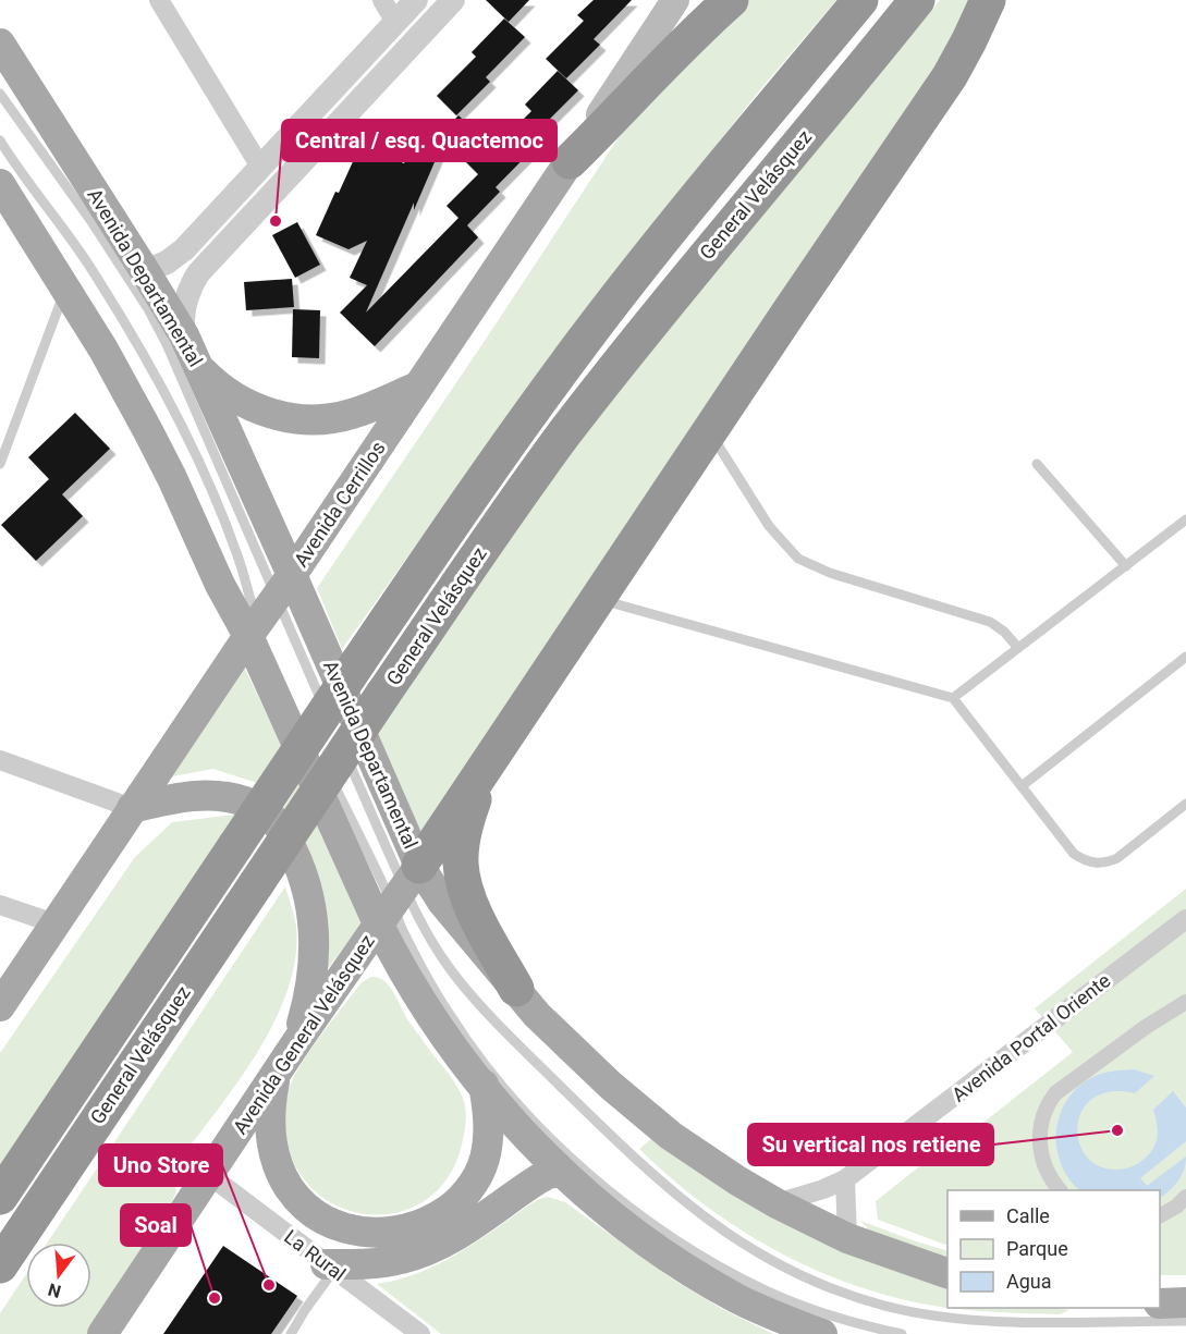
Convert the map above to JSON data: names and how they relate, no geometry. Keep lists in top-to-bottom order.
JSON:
{
  "streets": {
    "highway": ["General Velásquez"],
    "main road": ["Avenida Departamental", "Avenida Cerrillos", "Avenida General Velásquez"],
    "street": ["Avenida Portal Oriente", "La Rural"]
  },
  "crossings": [
    ["Avenida Departamental", "Avenida Cerrillos"],
    ["Avenida Departamental", "Avenida General Velásquez"],
    ["Avenida Departamental", "Avenida Portal Oriente"],
    ["Avenida General Velásquez", "La Rural"]
  ],
  "places": [
    "Central / esq. Quactemoc",
    "Su vertical nos retiene",
    "Uno Store",
    "Soal"
  ],
  "legend": ["Calle", "Parque", "Agua"],
  "north": "bottom"
}
